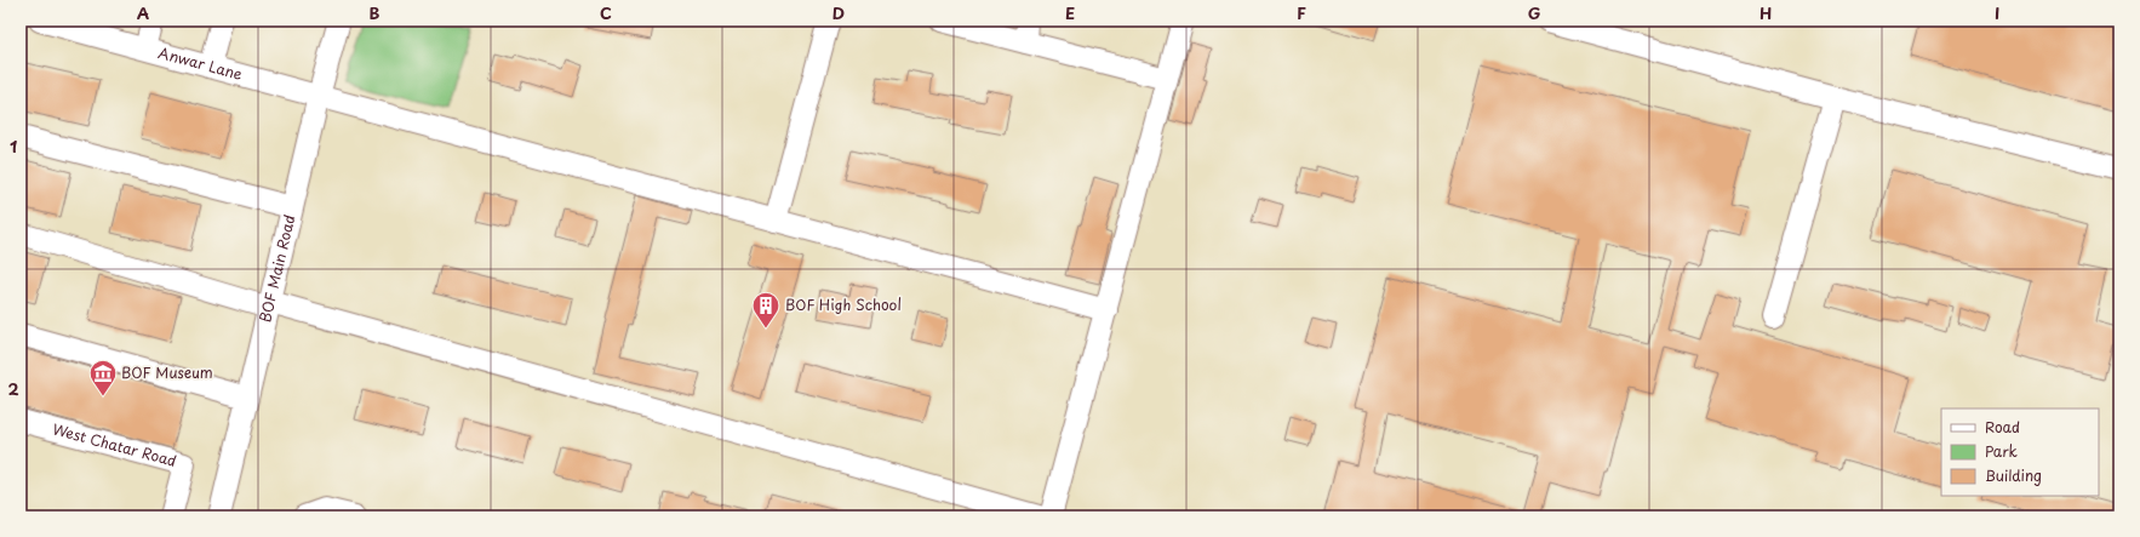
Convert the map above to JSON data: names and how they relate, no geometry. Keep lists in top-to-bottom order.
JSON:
{
  "streets": {
    "street": ["Anwar Lane", "BOF Main Road", "West Chatar Road"]
  },
  "crossings": [
    ["Anwar Lane", "BOF Main Road"]
  ],
  "places": {
    "building": ["BOF High School"],
    "museum": ["BOF Museum"]
  },
  "legend": ["Road", "Park", "Building"],
  "grid": {
    "columns": [
      "A",
      "B",
      "C",
      "D",
      "E",
      "F",
      "G",
      "H",
      "I"
    ],
    "rows": ["1", "2"]
  }
}
